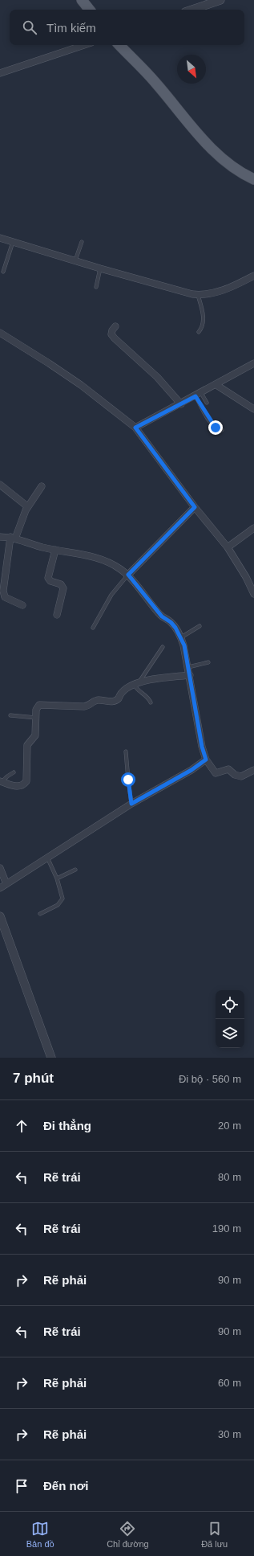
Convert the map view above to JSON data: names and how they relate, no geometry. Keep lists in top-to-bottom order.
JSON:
{
  "north": "bottom right",
  "page": {
    "search": "Tìm kiếm",
    "heading": ["7 phút", "Đi bộ · 560 m"],
    "list": [
      ["Đi thẳng", "20 m"],
      ["Rẽ trái", "80 m"],
      ["Rẽ trái", "190 m"],
      ["Rẽ phải", "90 m"],
      ["Rẽ trái", "90 m"],
      ["Rẽ phải", "60 m"],
      ["Rẽ phải", "30 m"],
      "Đến nơi"
    ],
    "nav": ["Bản đồ", "Chỉ đường", "Đã lưu"]
  }
}
